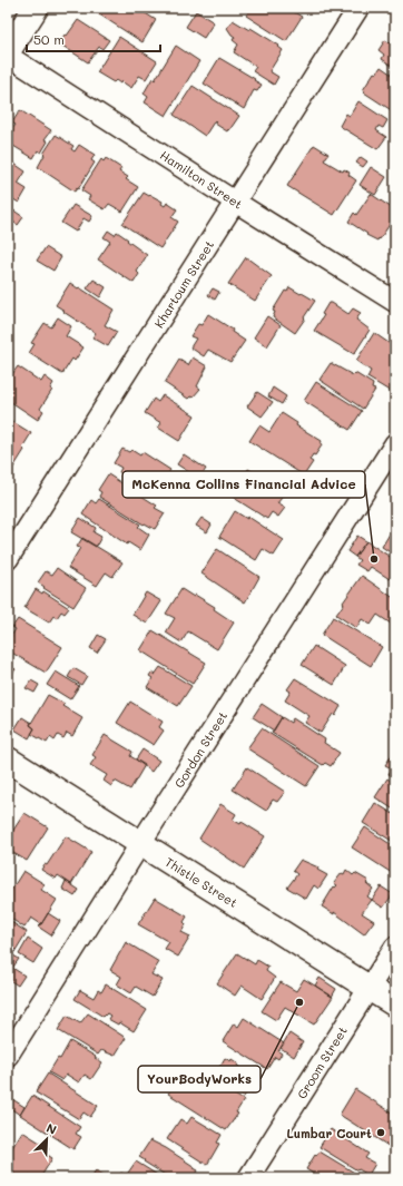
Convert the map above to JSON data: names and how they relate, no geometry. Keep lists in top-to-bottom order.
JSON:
{
  "streets": {
    "street": [
      "Hamilton Street",
      "Khartoum Street",
      "Gordon Street",
      "Thistle Street",
      "Groom Street"
    ]
  },
  "crossings": [
    ["Hamilton Street", "Khartoum Street"],
    ["Gordon Street", "Thistle Street"],
    ["Thistle Street", "Groom Street"]
  ],
  "places": ["McKenna Collins Financial Advice", "YourBodyWorks", "Lumbar Court"],
  "scale_bar": "50 m",
  "north": "top right"
}
